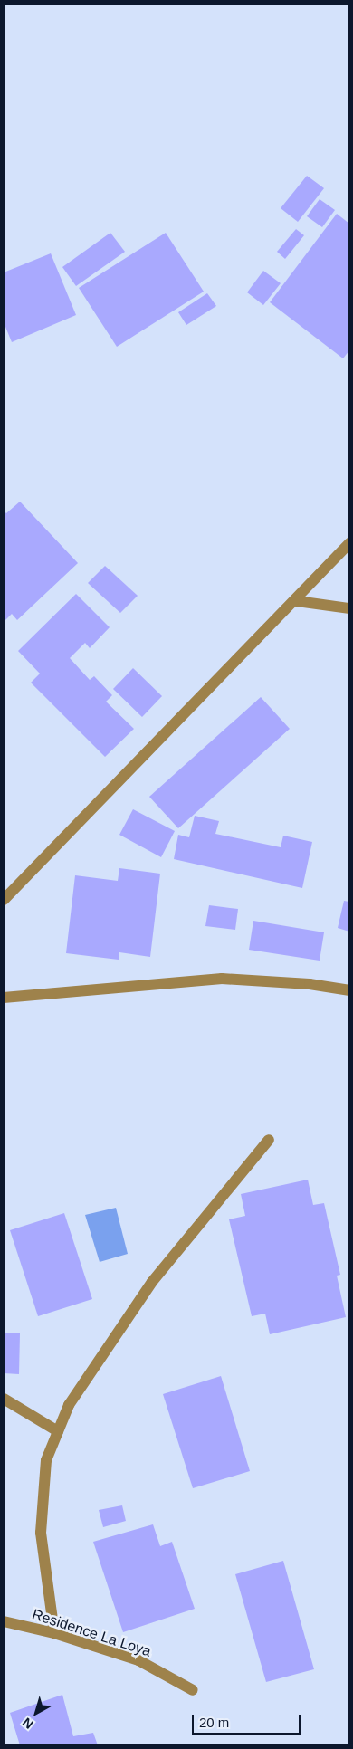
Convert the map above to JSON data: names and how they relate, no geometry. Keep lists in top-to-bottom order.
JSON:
{
  "streets": {
    "street": ["Residence La Loya"]
  },
  "scale_bar": "20 m",
  "north": "bottom left"
}
